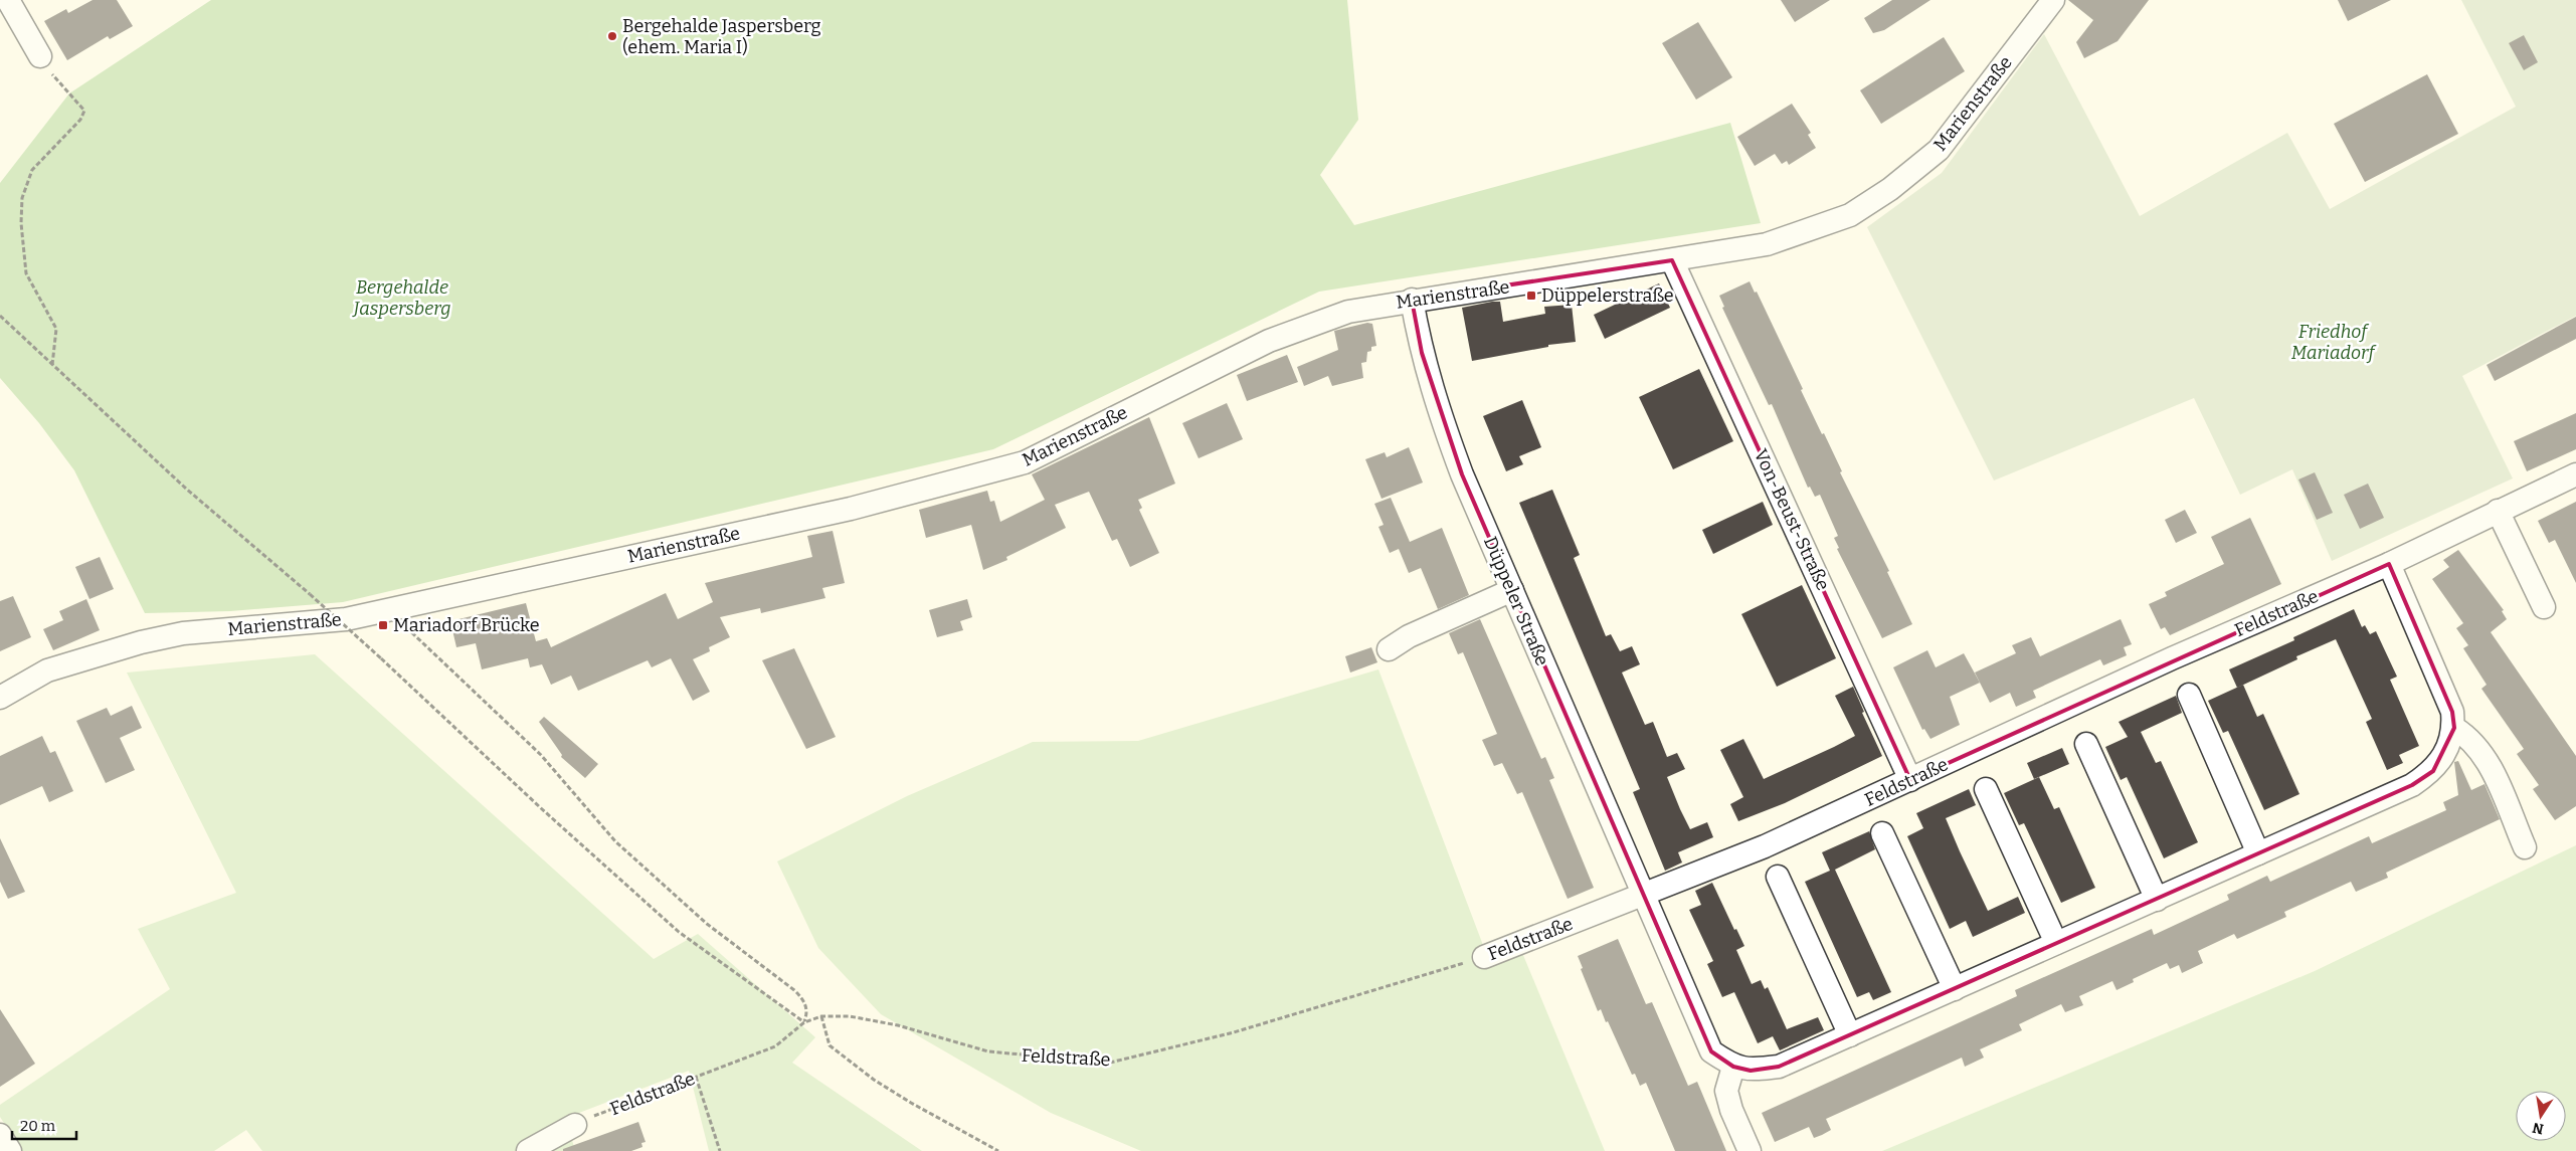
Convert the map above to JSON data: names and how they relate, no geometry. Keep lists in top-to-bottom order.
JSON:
{
  "streets": {
    "street": [
      "Marienstraße",
      "Von-Beust-Straße",
      "Düppeler Straße",
      "Feldstraße"
    ]
  },
  "crossings": [
    ["Marienstraße", "Von-Beust-Straße"],
    ["Marienstraße", "Düppeler Straße"],
    ["Von-Beust-Straße", "Feldstraße"],
    ["Düppeler Straße", "Feldstraße"]
  ],
  "parks": ["Bergehalde Jaspersberg", "Friedhof Mariadorf"],
  "places": {
    "other": ["Bergehalde Jaspersberg (ehem. Maria I)"],
    "transit": ["Düppelerstraße", "Mariadorf Brücke"]
  },
  "scale_bar": "20 m",
  "north": "bottom"
}
